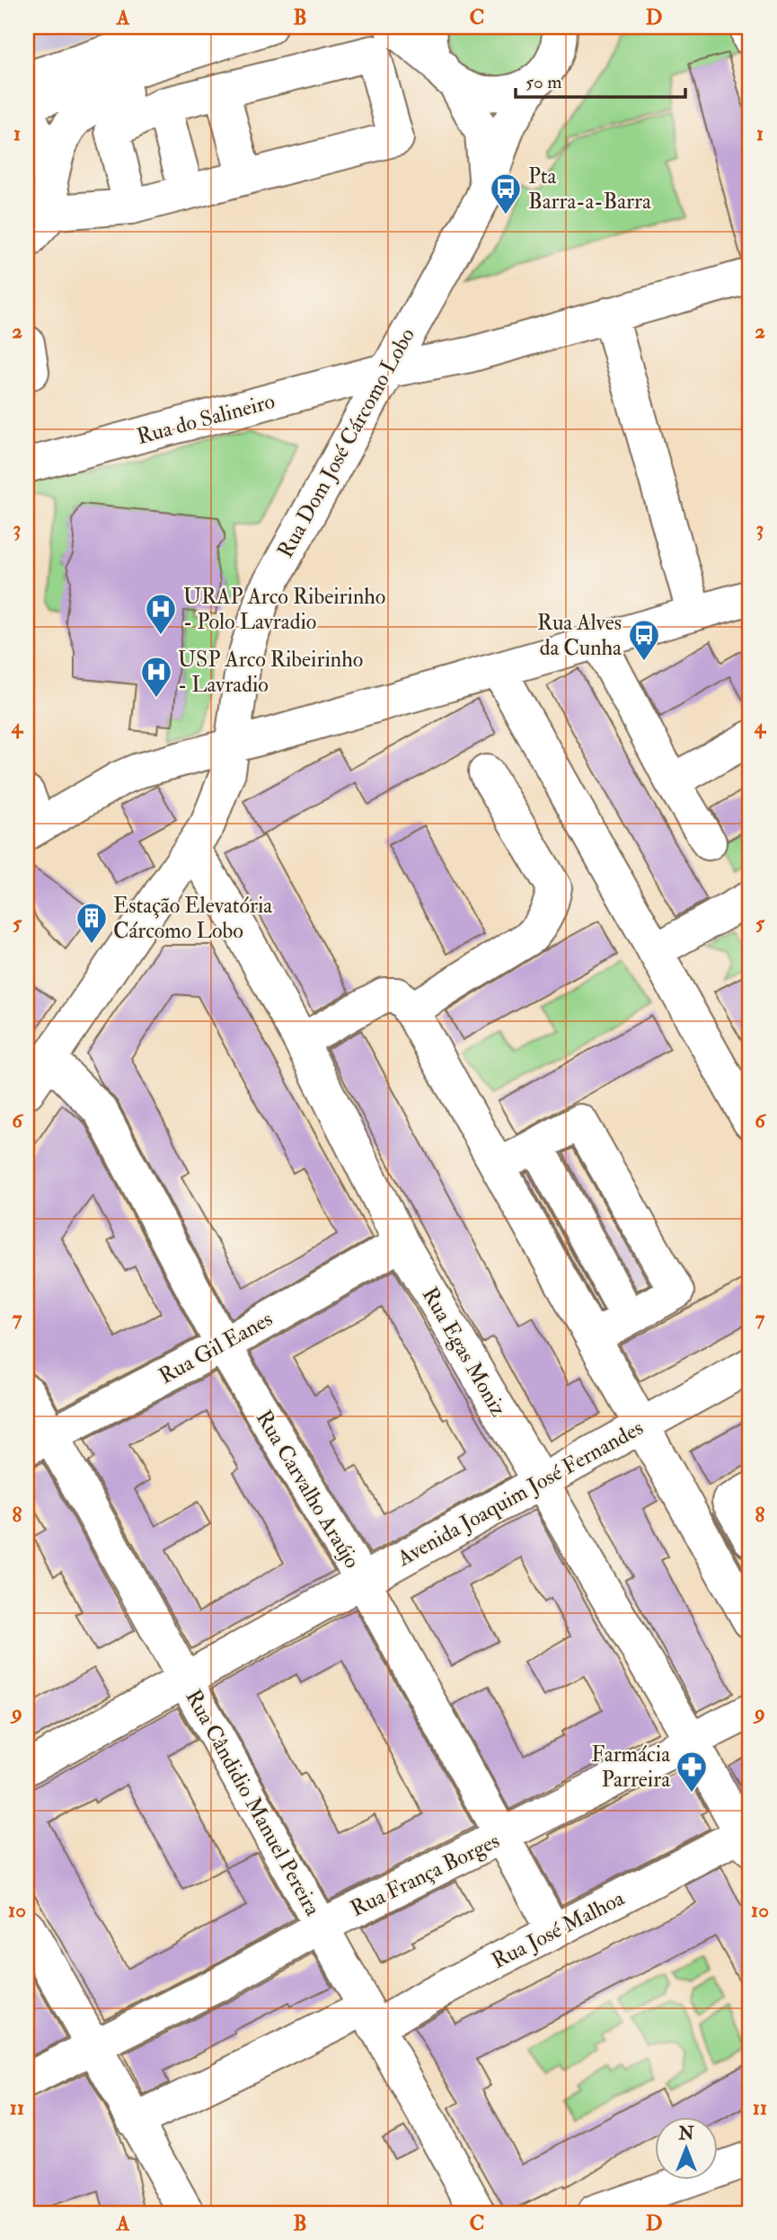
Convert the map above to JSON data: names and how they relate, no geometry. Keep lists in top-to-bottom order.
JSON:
{
  "streets": {
    "street": [
      "Rua do Salineiro",
      "Rua Dom José Cárcomo Lobo",
      "Rua Gil Eanes",
      "Rua Egas Moniz",
      "Rua Carvalho Araújo",
      "Avenida Joaquim José Fernandes",
      "Rua Cândidio Manuel Pereira",
      "Rua França Borges",
      "Rua José Malhoa"
    ]
  },
  "crossings": [
    ["Rua do Salineiro", "Rua Dom José Cárcomo Lobo"],
    ["Rua Dom José Cárcomo Lobo", "Rua Egas Moniz"],
    ["Rua Dom José Cárcomo Lobo", "Rua Carvalho Araújo"],
    ["Rua Gil Eanes", "Rua Egas Moniz"],
    ["Rua Gil Eanes", "Rua Carvalho Araújo"],
    ["Rua Gil Eanes", "Rua Cândidio Manuel Pereira"],
    ["Rua Egas Moniz", "Avenida Joaquim José Fernandes"],
    ["Rua Egas Moniz", "Rua França Borges"],
    ["Rua Egas Moniz", "Rua José Malhoa"],
    ["Rua Carvalho Araújo", "Avenida Joaquim José Fernandes"],
    ["Rua Carvalho Araújo", "Rua França Borges"],
    ["Rua Carvalho Araújo", "Rua José Malhoa"],
    ["Avenida Joaquim José Fernandes", "Rua Cândidio Manuel Pereira"],
    ["Rua Cândidio Manuel Pereira", "Rua França Borges"],
    ["Rua Cândidio Manuel Pereira", "Rua José Malhoa"]
  ],
  "places": {
    "bus stop": ["Pta Barra-a-Barra", "Rua Alves da Cunha"],
    "hospital": ["URAP Arco Ribeirinho - Polo Lavradio", "USP Arco Ribeirinho - Lavradio"],
    "building": ["Estação Elevatória Cárcomo Lobo"],
    "pharmacy": ["Farmácia Parreira"]
  },
  "scale_bar": "50 m",
  "north": "top",
  "grid": {
    "columns": [
      "A",
      "B",
      "C",
      "D"
    ],
    "rows": [
      "1",
      "2",
      "3",
      "4",
      "5",
      "6",
      "7",
      "8",
      "9",
      "10",
      "11"
    ]
  }
}
